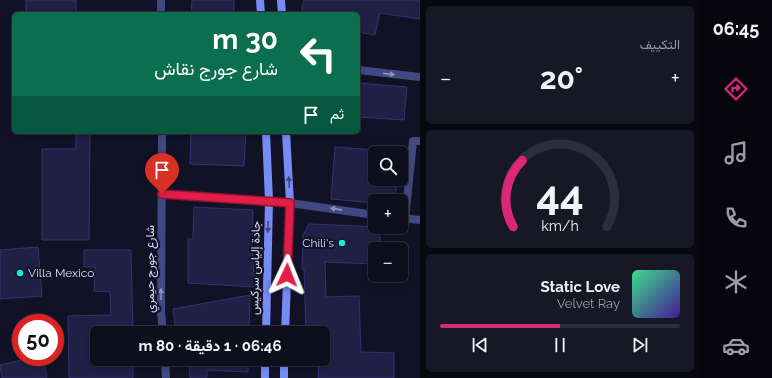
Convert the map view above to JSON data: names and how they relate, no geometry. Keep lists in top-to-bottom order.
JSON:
{
  "streets": {
    "main road": ["جادة إلياس سركيس"],
    "street": ["شارع جورج حيمري"]
  },
  "one_way": ["شارع جورج حيمري"],
  "places": ["Chili's", "Villa Mexico"],
  "page": {
    "tabs": "06:45",
    "tile": "التكييف",
    "turn": ["30 m", "شارع جورج نقاش"],
    "heat": ["−", "20°", "+"],
    "then": "ثم",
    "map_buttons": ["+", "−"],
    "song": ["Static Love", "Velvet Ray"],
    "limit": "50",
    "trip": "06:46 · 1 دقيقة · 80 m",
    "gauge": ["44", "km/h"]
  }
}
